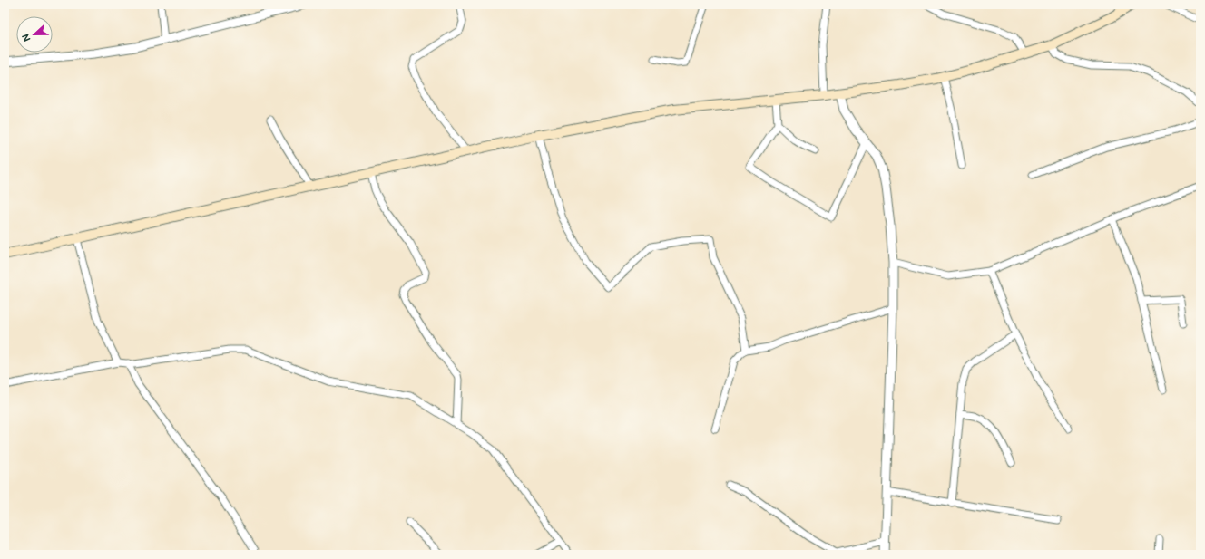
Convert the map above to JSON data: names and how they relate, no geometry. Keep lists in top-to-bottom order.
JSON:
{
  "north": "left"
}
